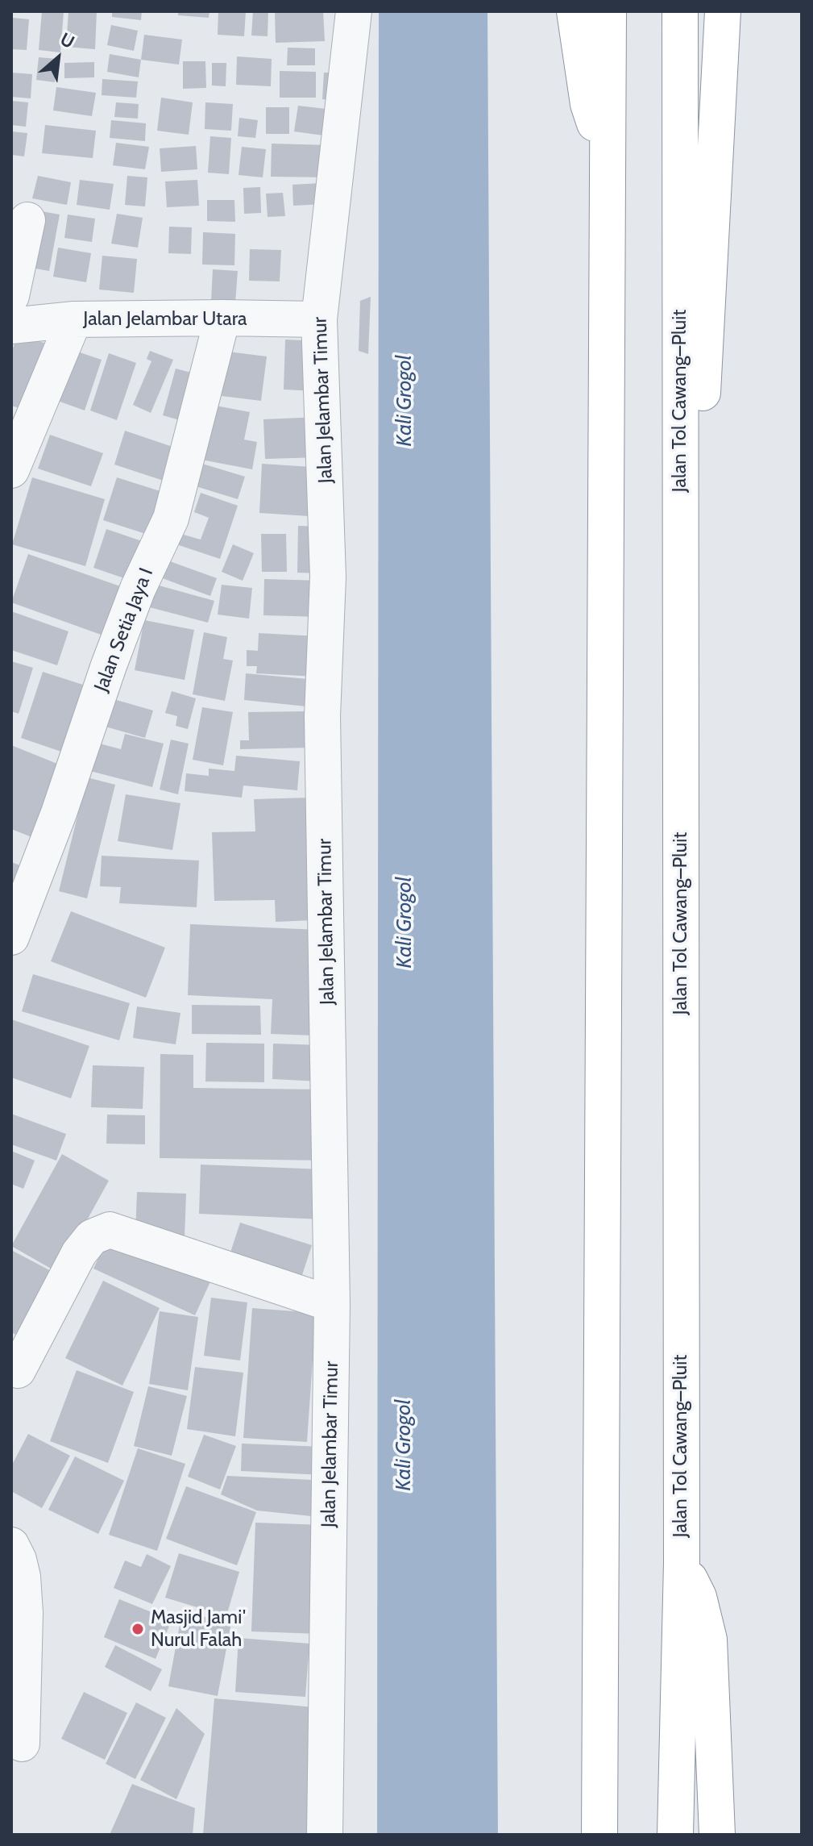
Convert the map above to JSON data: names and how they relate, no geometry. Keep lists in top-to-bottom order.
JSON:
{
  "streets": {
    "highway": ["Jalan Tol Cawang–Pluit"],
    "street": ["Jalan Jelambar Utara", "Jalan Jelambar Timur", "Jalan Setia Jaya I"]
  },
  "crossings": [
    ["Jalan Jelambar Utara", "Jalan Jelambar Timur"],
    ["Jalan Jelambar Utara", "Jalan Setia Jaya I"]
  ],
  "water": ["Kali Grogol"],
  "places": ["Masjid Jami' Nurul Falah"],
  "north": "top right"
}
